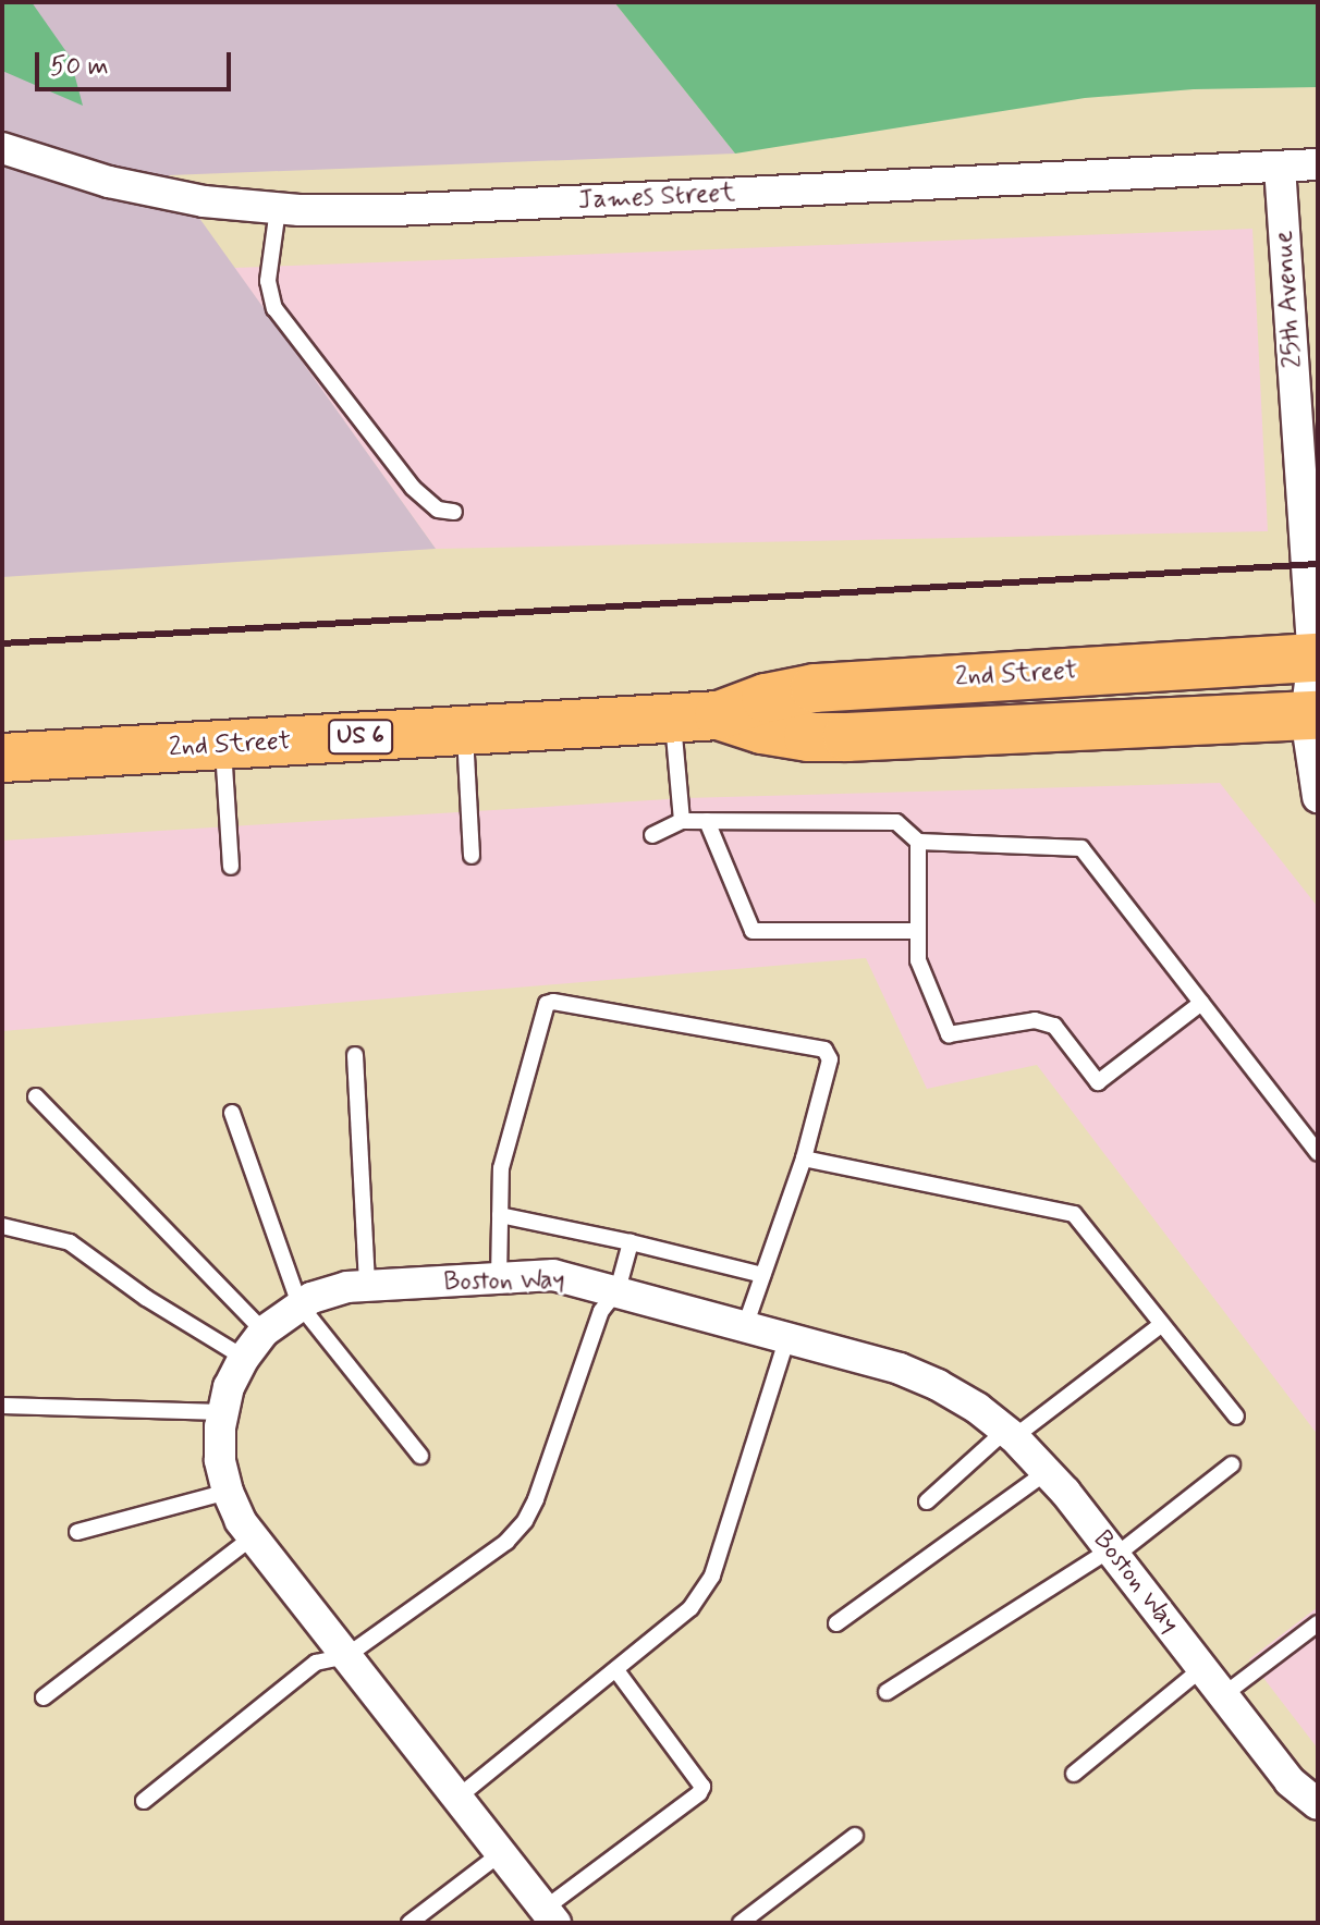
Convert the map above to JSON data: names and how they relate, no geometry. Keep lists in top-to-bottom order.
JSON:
{
  "streets": {
    "main road": ["2nd Street", "US 6"],
    "street": ["James Street", "25th Avenue", "Boston Way"]
  },
  "crossings": [
    ["James Street", "25th Avenue"],
    ["25th Avenue", "2nd Street"]
  ],
  "scale_bar": "50 m"
}
